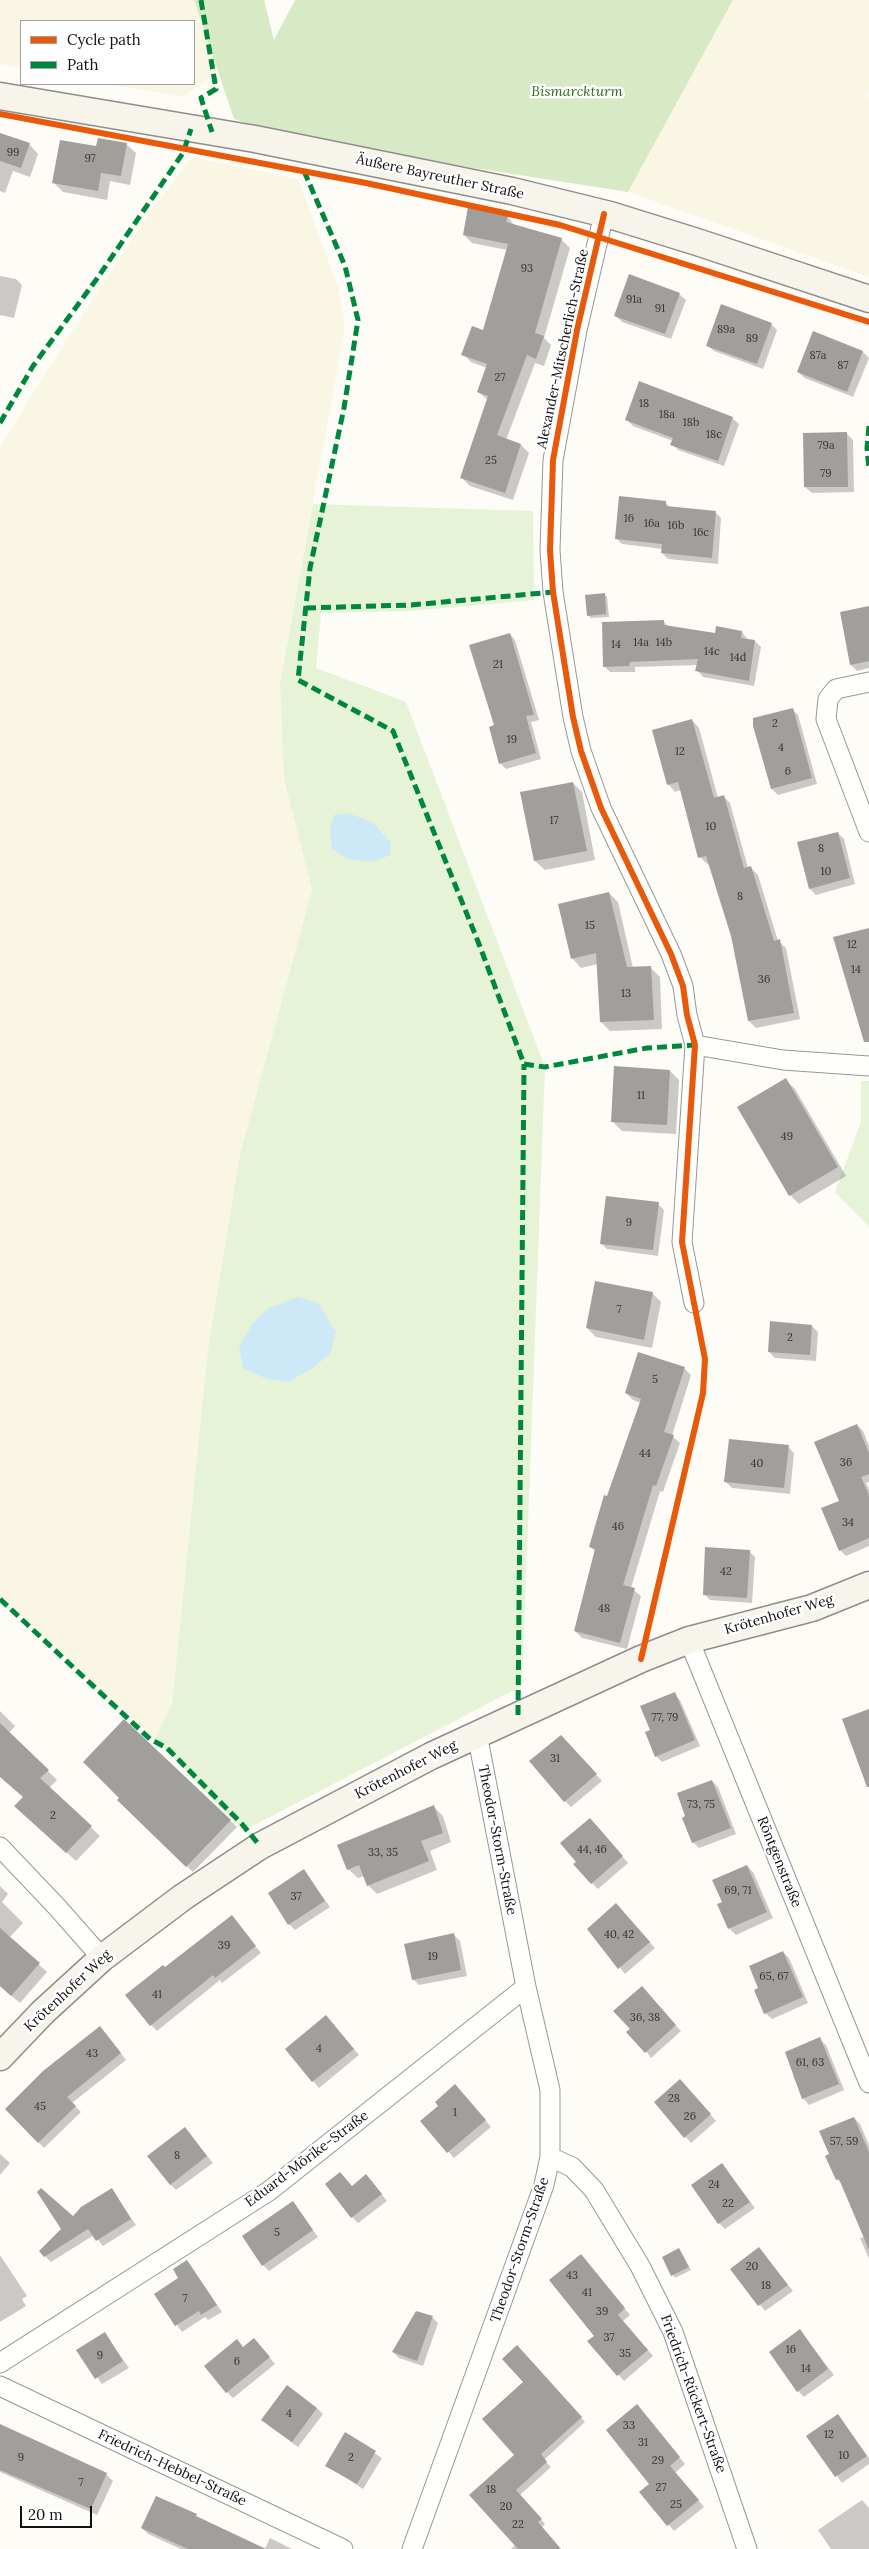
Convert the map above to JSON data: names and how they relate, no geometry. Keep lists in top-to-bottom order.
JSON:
{
  "streets": {
    "street": [
      "Äußere Bayreuther Straße",
      "Alexander-Mitscherlich-Straße",
      "Krötenhofer Weg",
      "Theodor-Storm-Straße",
      "Röntgenstraße",
      "Eduard-Mörike-Straße",
      "Friedrich-Rückert-Straße",
      "Friedrich-Hebbel-Straße"
    ]
  },
  "crossings": [
    ["Äußere Bayreuther Straße", "Alexander-Mitscherlich-Straße"],
    ["Krötenhofer Weg", "Theodor-Storm-Straße"],
    ["Krötenhofer Weg", "Röntgenstraße"],
    ["Theodor-Storm-Straße", "Eduard-Mörike-Straße"],
    ["Theodor-Storm-Straße", "Friedrich-Rückert-Straße"]
  ],
  "parks": ["Bismarckturm"],
  "house_numbers": [
    "99",
    "97",
    "93",
    "91a",
    "91",
    "89a",
    "89",
    "87a",
    "87",
    "27",
    "18",
    "18a",
    "18b",
    "18c",
    "79a",
    "25",
    "79",
    "16",
    "16a",
    "16b",
    "16c",
    "14a",
    "14b",
    "14",
    "14c",
    "14d",
    "21",
    "2",
    "19",
    "4",
    "12",
    "6",
    "17",
    "10",
    "8",
    "10",
    "8",
    "15",
    "12",
    "14",
    "36",
    "13",
    "11",
    "49",
    "9",
    "7",
    "2",
    "5",
    "44",
    "36",
    "40",
    "34",
    "46",
    "42",
    "48",
    "77, 79",
    "31",
    "73, 75",
    "2",
    "44, 46",
    "33, 35",
    "69, 71",
    "37",
    "40, 42",
    "39",
    "19",
    "65, 67",
    "41",
    "36, 38",
    "4",
    "43",
    "61, 63",
    "28",
    "45",
    "1",
    "26",
    "57, 59",
    "8",
    "24",
    "22",
    "5",
    "20",
    "43",
    "18",
    "41",
    "7",
    "39",
    "37",
    "16",
    "35",
    "9",
    "6",
    "14",
    "4",
    "33",
    "12",
    "31",
    "10",
    "9",
    "2",
    "29",
    "7",
    "27",
    "18",
    "25",
    "20",
    "22"
  ],
  "legend": ["Cycle path", "Path"],
  "scale_bar": "20 m"
}
